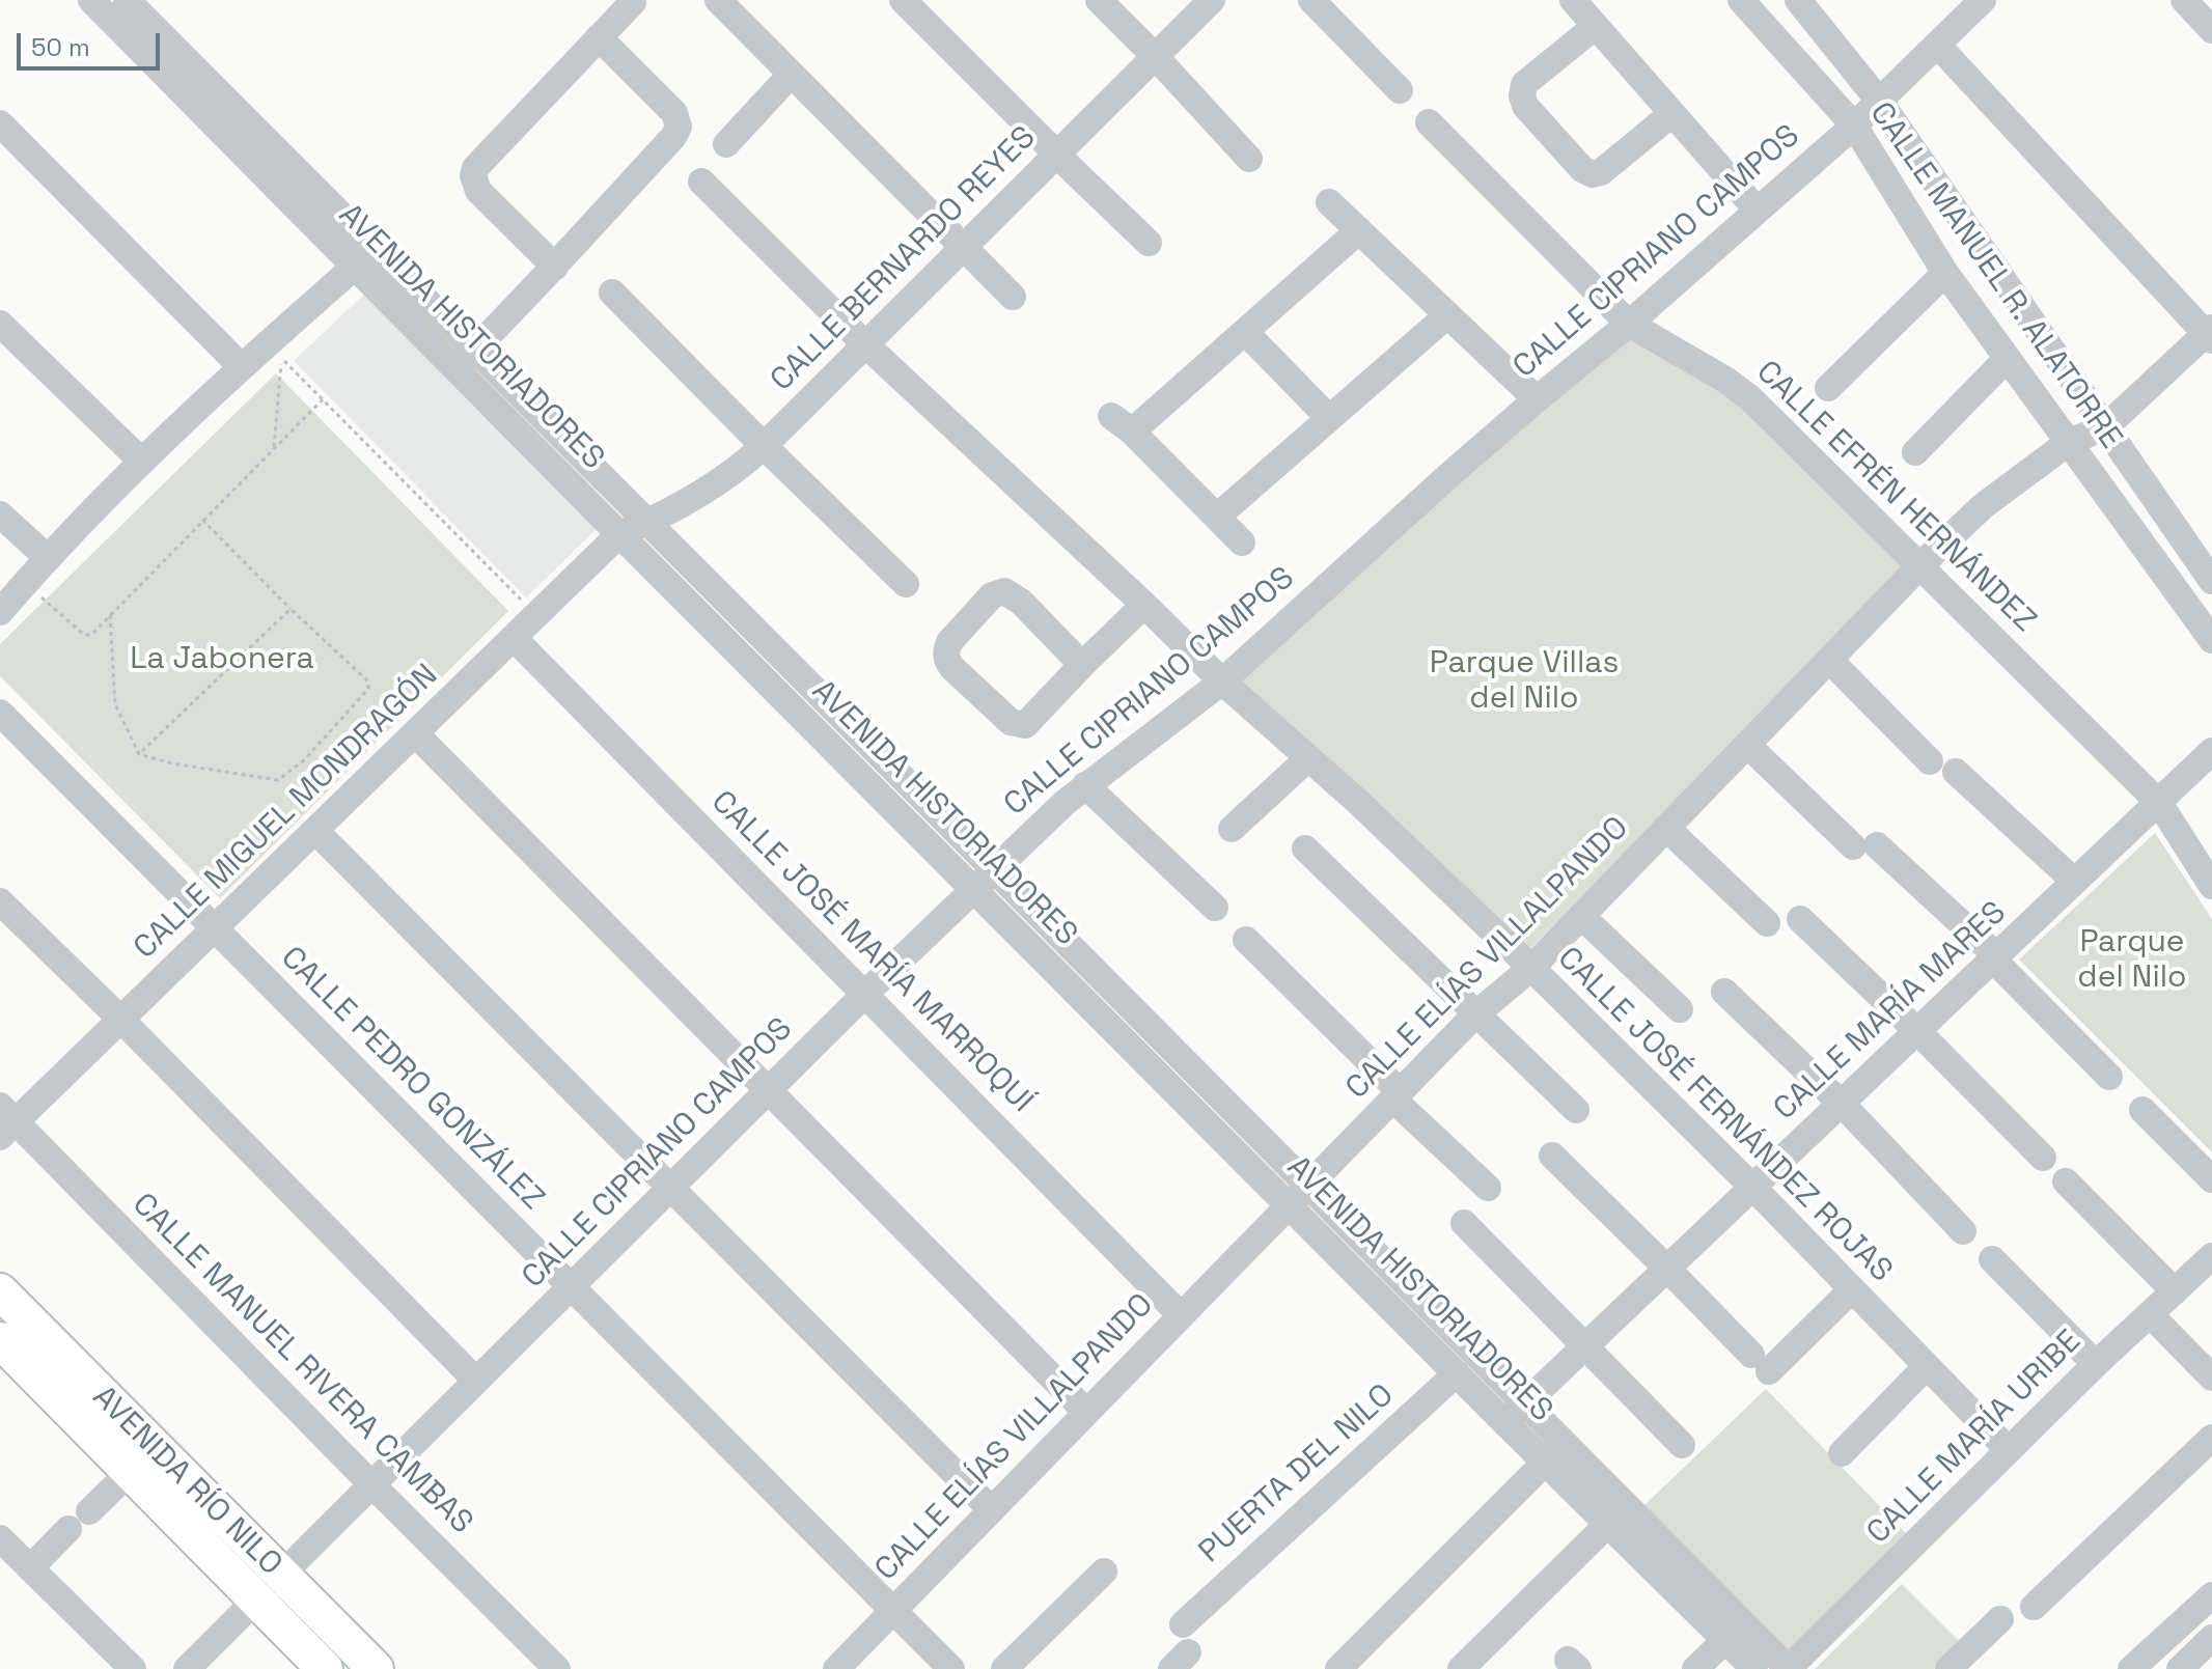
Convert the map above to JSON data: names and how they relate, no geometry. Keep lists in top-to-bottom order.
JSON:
{
  "streets": {
    "main road": ["AVENIDA RÍO NILO"],
    "street": [
      "CALLE CIPRIANO CAMPOS",
      "CALLE BERNARDO REYES",
      "CALLE MANUEL R. ALATORRE",
      "AVENIDA HISTORIADORES",
      "CALLE EFRÉN HERNÁNDEZ",
      "CALLE MIGUEL MONDRAGÓN",
      "CALLE JOSÉ MARÍA MARROQUÍ",
      "CALLE ELÍAS VILLALPANDO",
      "CALLE MARÍA MARES",
      "CALLE PEDRO GONZÁLEZ",
      "CALLE JOSÉ FERNÁNDEZ ROJAS",
      "CALLE MANUEL RIVERA CAMBAS",
      "CALLE MARÍA URIBE",
      "PUERTA DEL NILO"
    ]
  },
  "crossings": [
    ["CALLE CIPRIANO CAMPOS", "CALLE MANUEL R. ALATORRE"],
    ["CALLE CIPRIANO CAMPOS", "AVENIDA HISTORIADORES"],
    ["CALLE CIPRIANO CAMPOS", "CALLE EFRÉN HERNÁNDEZ"],
    ["CALLE CIPRIANO CAMPOS", "CALLE JOSÉ MARÍA MARROQUÍ"],
    ["CALLE CIPRIANO CAMPOS", "CALLE PEDRO GONZÁLEZ"],
    ["CALLE CIPRIANO CAMPOS", "CALLE JOSÉ FERNÁNDEZ ROJAS"],
    ["CALLE CIPRIANO CAMPOS", "CALLE MANUEL RIVERA CAMBAS"],
    ["CALLE CIPRIANO CAMPOS", "AVENIDA RÍO NILO"],
    ["CALLE BERNARDO REYES", "AVENIDA HISTORIADORES"],
    ["CALLE BERNARDO REYES", "CALLE MIGUEL MONDRAGÓN"],
    ["CALLE BERNARDO REYES", "CALLE JOSÉ FERNÁNDEZ ROJAS"],
    ["CALLE MANUEL R. ALATORRE", "CALLE ELÍAS VILLALPANDO"],
    ["AVENIDA HISTORIADORES", "CALLE MIGUEL MONDRAGÓN"],
    ["AVENIDA HISTORIADORES", "CALLE ELÍAS VILLALPANDO"],
    ["AVENIDA HISTORIADORES", "CALLE MARÍA MARES"],
    ["AVENIDA HISTORIADORES", "CALLE MARÍA URIBE"],
    ["AVENIDA HISTORIADORES", "PUERTA DEL NILO"],
    ["CALLE EFRÉN HERNÁNDEZ", "CALLE ELÍAS VILLALPANDO"],
    ["CALLE EFRÉN HERNÁNDEZ", "CALLE MARÍA MARES"],
    ["CALLE MIGUEL MONDRAGÓN", "CALLE JOSÉ MARÍA MARROQUÍ"],
    ["CALLE MIGUEL MONDRAGÓN", "CALLE PEDRO GONZÁLEZ"],
    ["CALLE MIGUEL MONDRAGÓN", "CALLE MANUEL RIVERA CAMBAS"],
    ["CALLE JOSÉ MARÍA MARROQUÍ", "CALLE ELÍAS VILLALPANDO"],
    ["CALLE ELÍAS VILLALPANDO", "CALLE PEDRO GONZÁLEZ"],
    ["CALLE ELÍAS VILLALPANDO", "CALLE JOSÉ FERNÁNDEZ ROJAS"],
    ["CALLE MARÍA MARES", "CALLE JOSÉ FERNÁNDEZ ROJAS"],
    ["CALLE JOSÉ FERNÁNDEZ ROJAS", "CALLE MARÍA URIBE"]
  ],
  "parks": ["La Jabonera", "Parque Villas del Nilo", "Parque del Nilo"],
  "scale_bar": "50 m"
}
